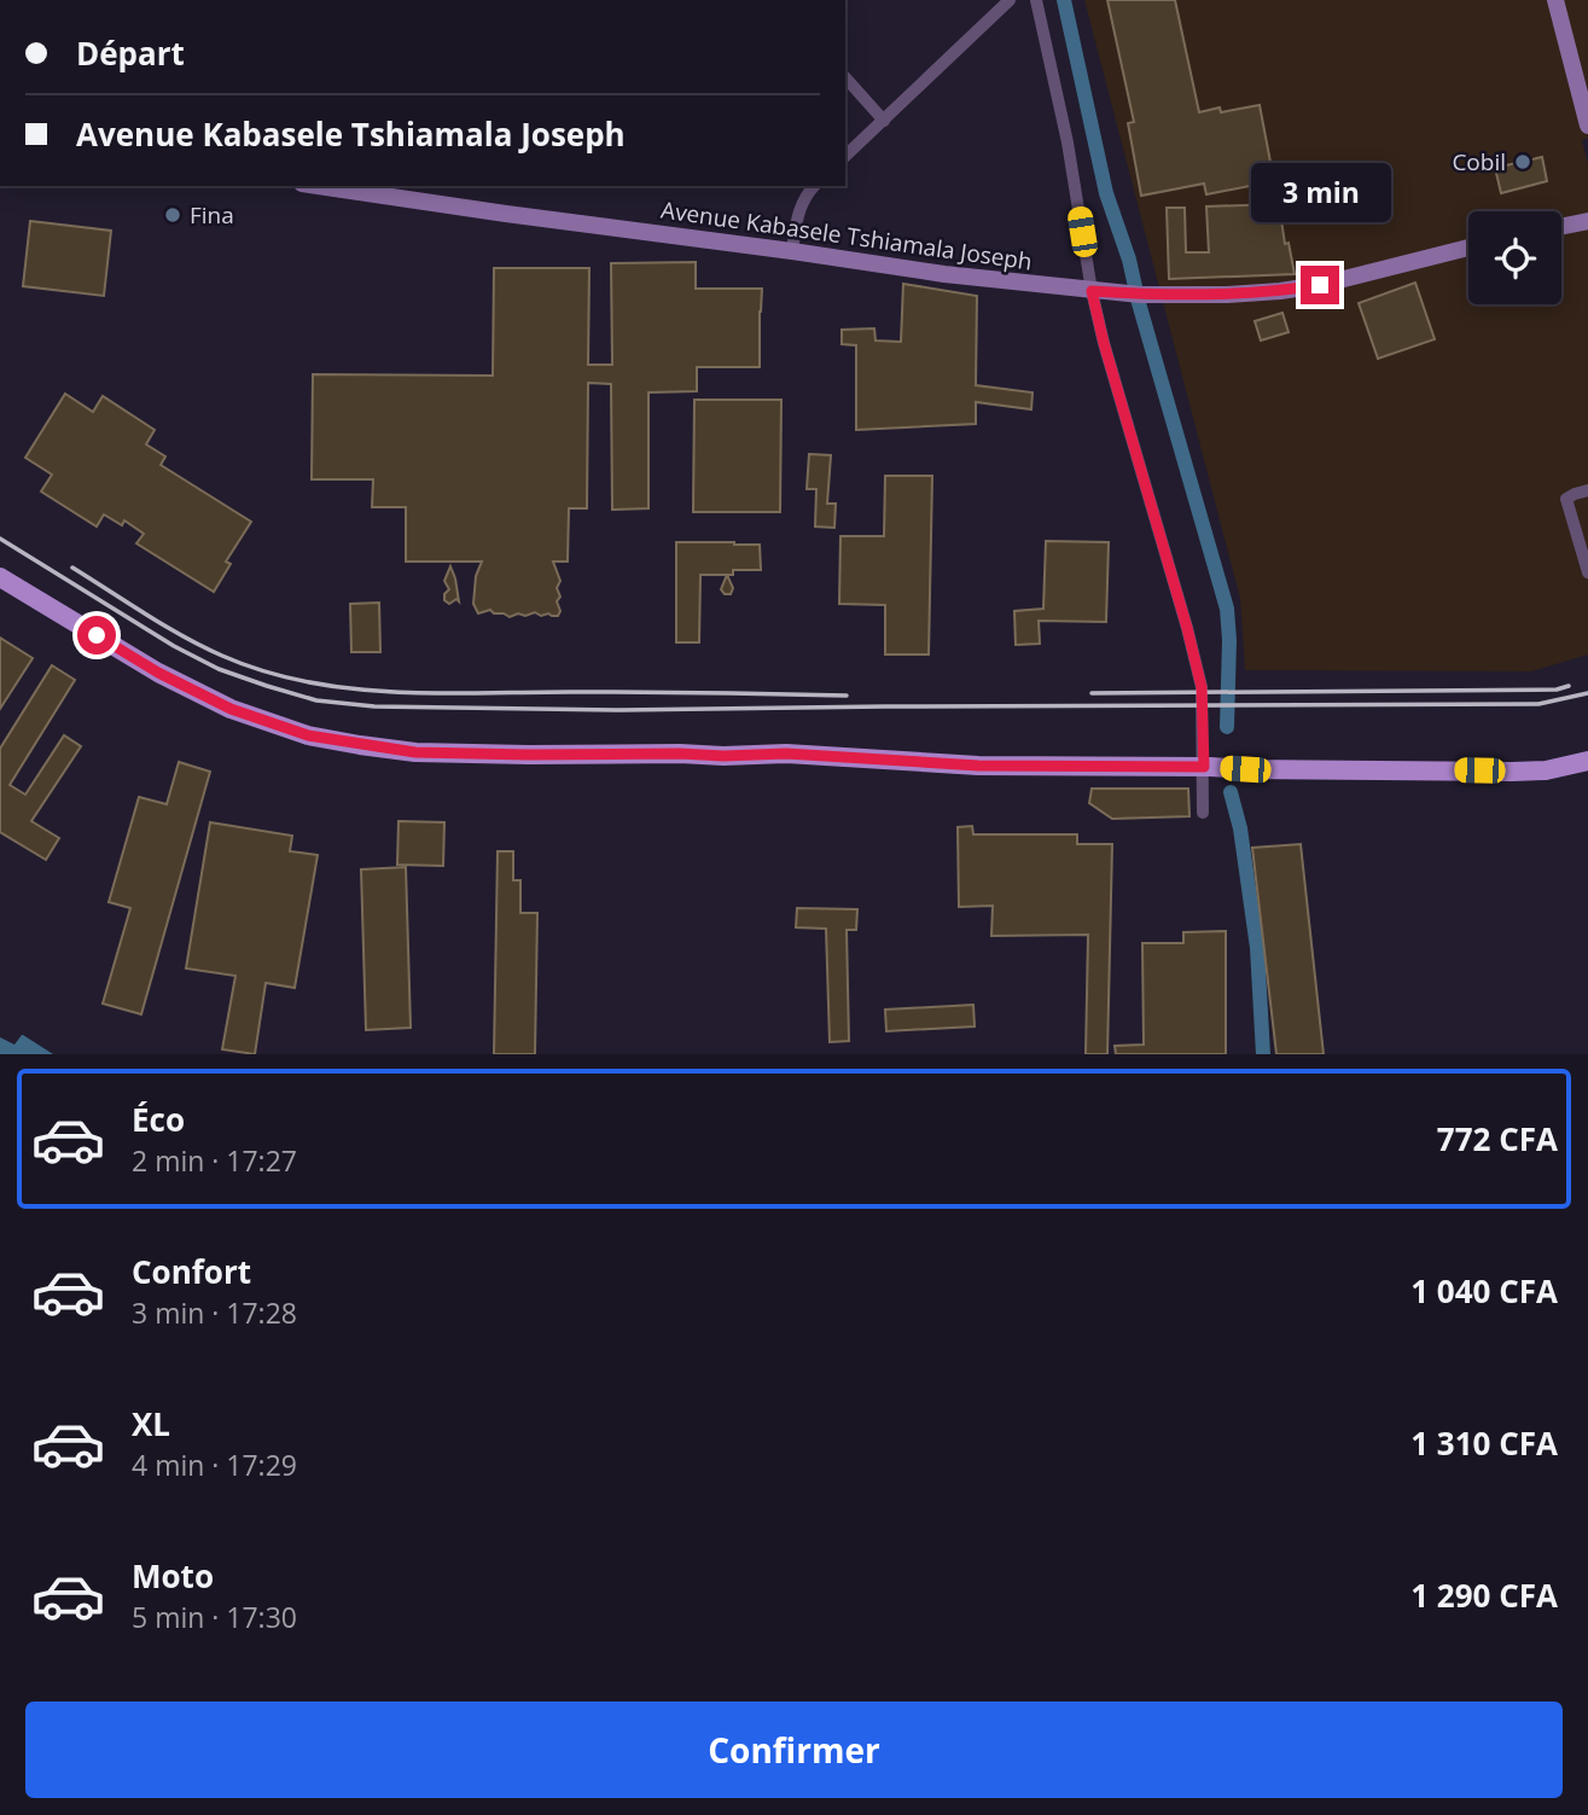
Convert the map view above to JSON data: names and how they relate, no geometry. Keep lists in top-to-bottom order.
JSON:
{
  "streets": {
    "main road": ["Avenue Kabasele Tshiamala Joseph"]
  },
  "places": ["Cobil", "Fina"],
  "page": {
    "banner": ["Départ", "Avenue Kabasele Tshiamala Joseph"],
    "bubble": "3 min",
    "list": [
      {
        "name": "Éco",
        "note": "2 min · 17:27",
        "value": "772 CFA"
      },
      {
        "name": "Confort",
        "note": "3 min · 17:28",
        "value": "1 040 CFA"
      },
      {
        "name": "XL",
        "note": "4 min · 17:29",
        "value": "1 310 CFA"
      },
      {
        "name": "Moto",
        "note": "5 min · 17:30",
        "value": "1 290 CFA"
      }
    ],
    "buttons": "Confirmer"
  }
}
